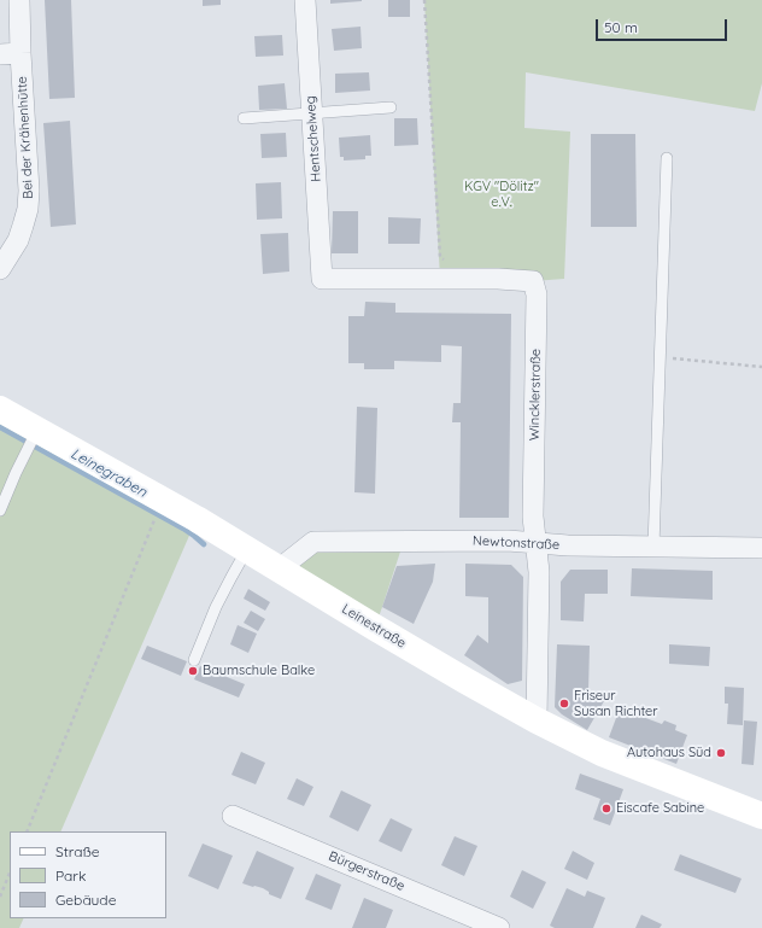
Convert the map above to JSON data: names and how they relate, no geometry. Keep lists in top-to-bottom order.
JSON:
{
  "streets": {
    "main road": ["Leinestraße"],
    "street": [
      "Bei der Krähenhütte",
      "Hentschelweg",
      "Wincklerstraße",
      "Newtonstraße",
      "Bürgerstraße"
    ]
  },
  "crossings": [
    ["Hentschelweg", "Wincklerstraße"],
    ["Wincklerstraße", "Newtonstraße"],
    ["Wincklerstraße", "Leinestraße"],
    ["Newtonstraße", "Leinestraße"]
  ],
  "water": ["Leinegraben"],
  "parks": ["KGV \"Dölitz\" e.V."],
  "places": [
    "Baumschule Balke",
    "Friseur Susan Richter",
    "Autohaus Süd",
    "Eiscafe Sabine"
  ],
  "legend": ["Straße", "Park", "Gebäude"],
  "scale_bar": "50 m"
}
